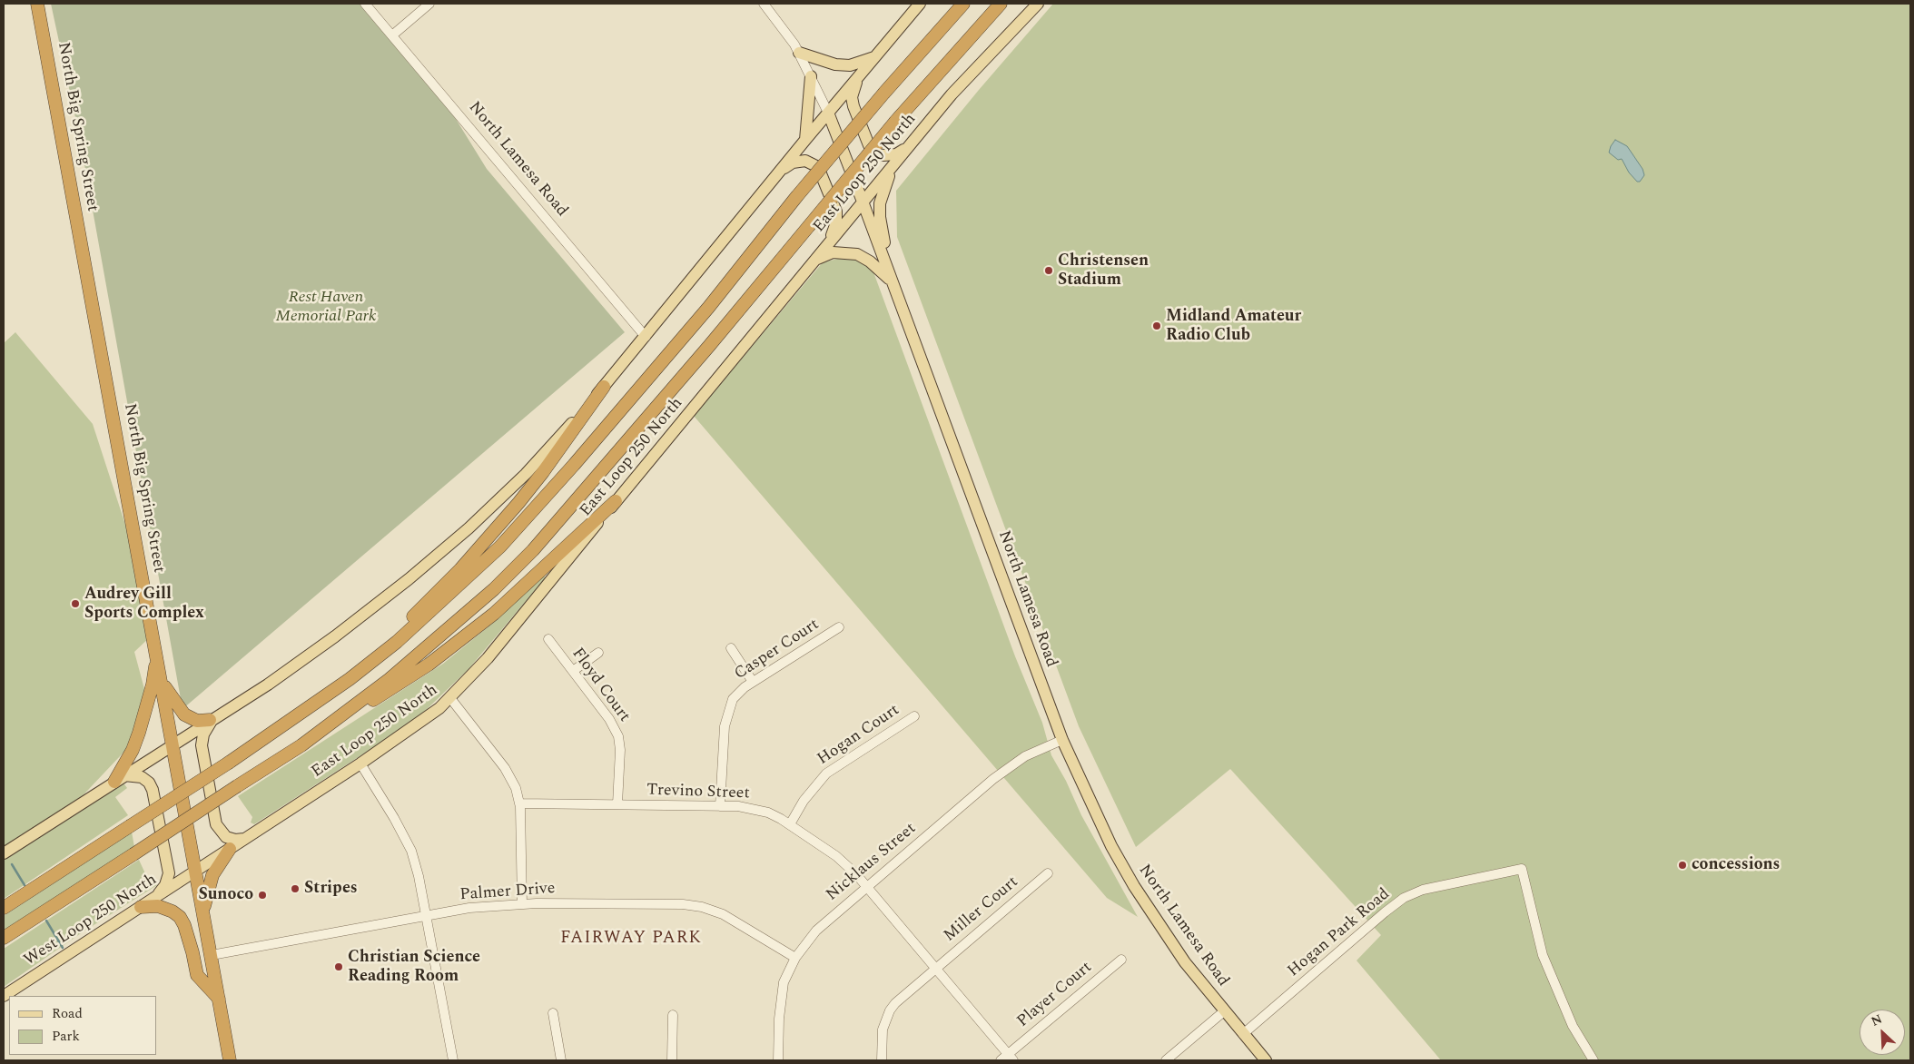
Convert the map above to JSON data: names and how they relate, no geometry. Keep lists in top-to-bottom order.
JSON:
{
  "streets": {
    "highway": ["North Big Spring Street"],
    "main road": ["North Lamesa Road", "East Loop 250 North", "West Loop 250 North"],
    "street": [
      "Casper Court",
      "Floyd Court",
      "Hogan Court",
      "Trevino Street",
      "Nicklaus Street",
      "Palmer Drive",
      "Miller Court",
      "Hogan Park Road",
      "Player Court"
    ]
  },
  "crossings": [
    ["North Big Spring Street", "East Loop 250 North"],
    ["North Big Spring Street", "Palmer Drive"],
    ["North Big Spring Street", "West Loop 250 North"],
    ["North Lamesa Road", "East Loop 250 North"],
    ["North Lamesa Road", "Nicklaus Street"],
    ["North Lamesa Road", "Hogan Park Road"],
    ["East Loop 250 North", "West Loop 250 North"],
    ["Casper Court", "Trevino Street"],
    ["Floyd Court", "Trevino Street"],
    ["Hogan Court", "Trevino Street"],
    ["Trevino Street", "Nicklaus Street"],
    ["Trevino Street", "Miller Court"],
    ["Trevino Street", "Player Court"],
    ["Nicklaus Street", "Palmer Drive"]
  ],
  "districts": ["FAIRWAY PARK"],
  "parks": ["Rest Haven Memorial Park"],
  "places": [
    "Christensen Stadium",
    "Midland Amateur Radio Club",
    "Audrey Gill Sports Complex",
    "concessions",
    "Stripes",
    "Sunoco",
    "Christian Science Reading Room"
  ],
  "legend": ["Road", "Park"],
  "north": "top left"
}
